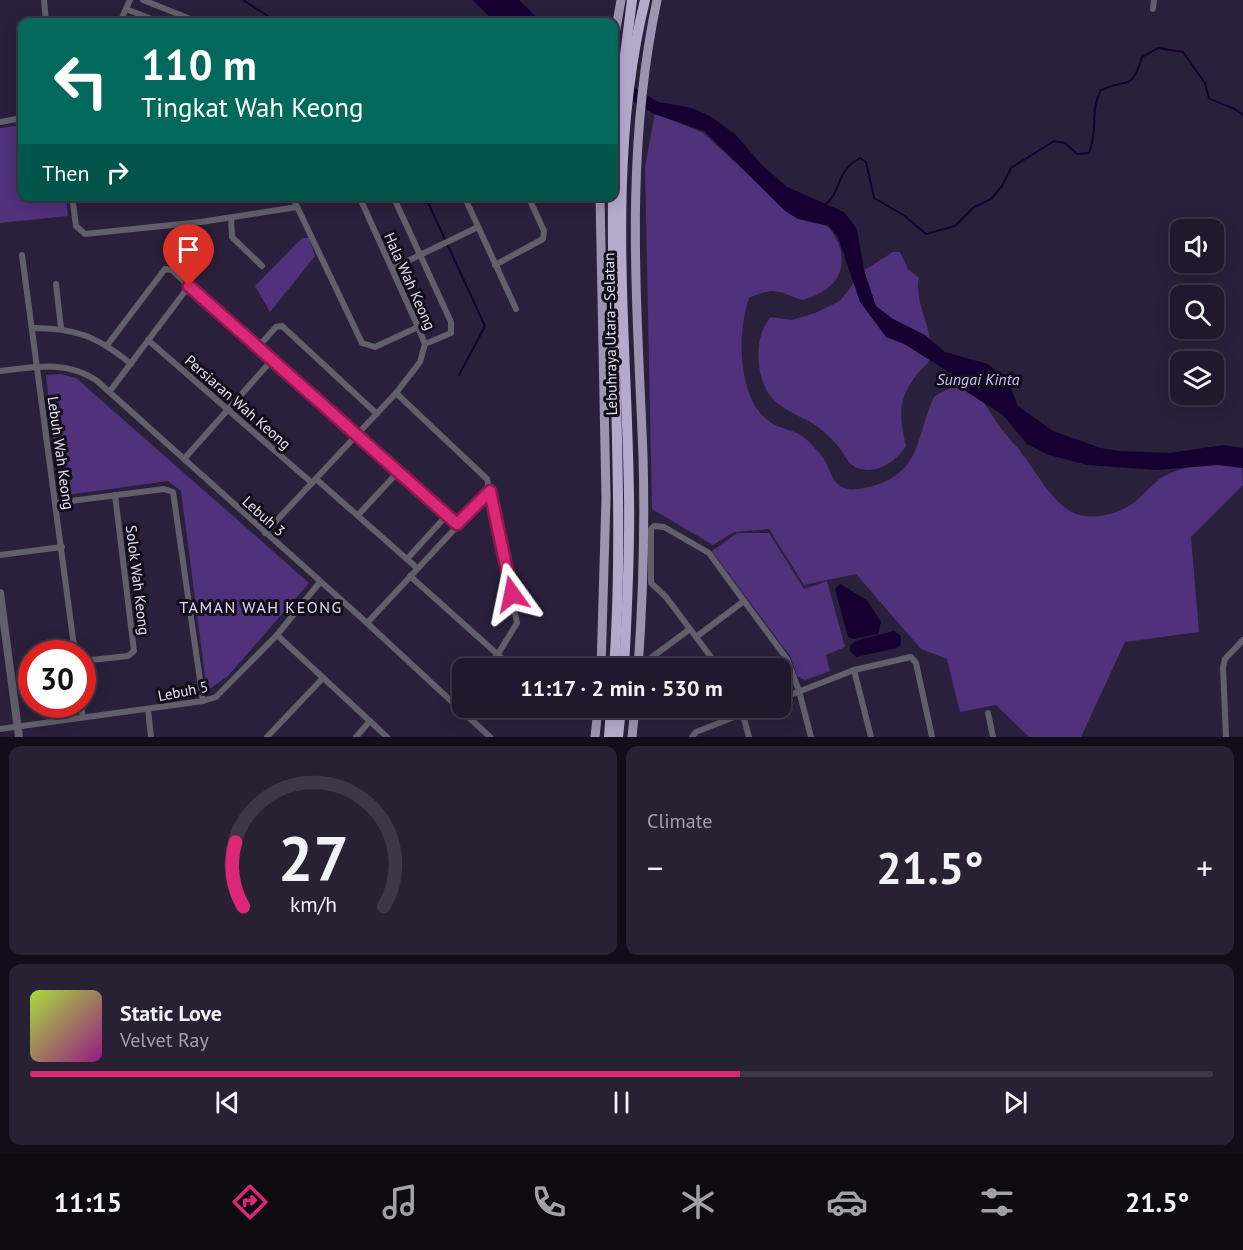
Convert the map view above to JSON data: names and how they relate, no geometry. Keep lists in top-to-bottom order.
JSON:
{
  "streets": {
    "highway": ["Lebuhraya Utara–Selatan"],
    "street": [
      "Hala Wah Keong",
      "Persiaran Wah Keong",
      "Lebuh Wah Keong",
      "Lebuh 3",
      "Solok Wah Keong",
      "Lebuh 5"
    ]
  },
  "crossings": [
    ["Hala Wah Keong", "Persiaran Wah Keong"],
    ["Hala Wah Keong", "Lebuh 3"],
    ["Lebuh Wah Keong", "Lebuh 3"],
    ["Lebuh 3", "Lebuh 5"]
  ],
  "districts": ["TAMAN WAH KEONG"],
  "water": ["Sungai Kinta"],
  "page": {
    "turn": ["110 m", "Tingkat Wah Keong"],
    "then": "Then",
    "limit": "30",
    "trip": "11:17 · 2 min · 530 m",
    "tile": "Climate",
    "heat": ["−", "21.5°", "+"],
    "song": ["Static Love", "Velvet Ray"],
    "tabs": ["11:15", "21.5°"],
    "gauge": ["27", "km/h"]
  }
}
